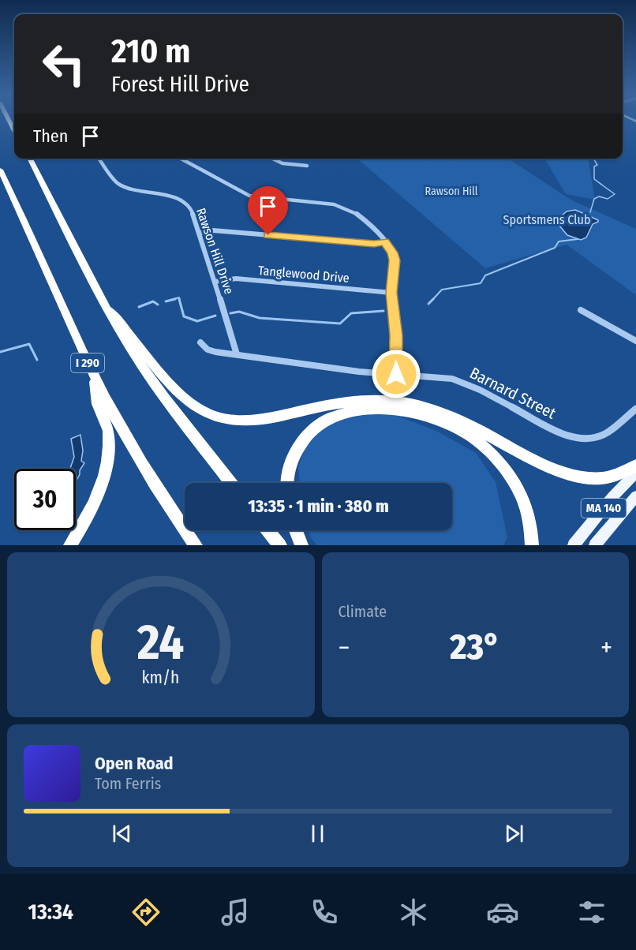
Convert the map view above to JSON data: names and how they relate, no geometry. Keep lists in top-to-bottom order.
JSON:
{
  "streets": {
    "highway": ["I 290"],
    "main road": ["MA 140"],
    "street": ["Rawson Hill Drive", "Tanglewood Drive", "Barnard Street"]
  },
  "crossings": [
    ["Rawson Hill Drive", "Tanglewood Drive"],
    ["Rawson Hill Drive", "Barnard Street"]
  ],
  "parks": ["Rawson Hill", "Sportsmens Club"],
  "page": {
    "turn": ["210 m", "Forest Hill Drive"],
    "then": "Then",
    "limit": "30",
    "trip": "13:35 · 1 min · 380 m",
    "tile": "Climate",
    "heat": ["−", "23°", "+"],
    "song": ["Open Road", "Tom Ferris"],
    "tabs": "13:34",
    "gauge": ["24", "km/h"]
  }
}
